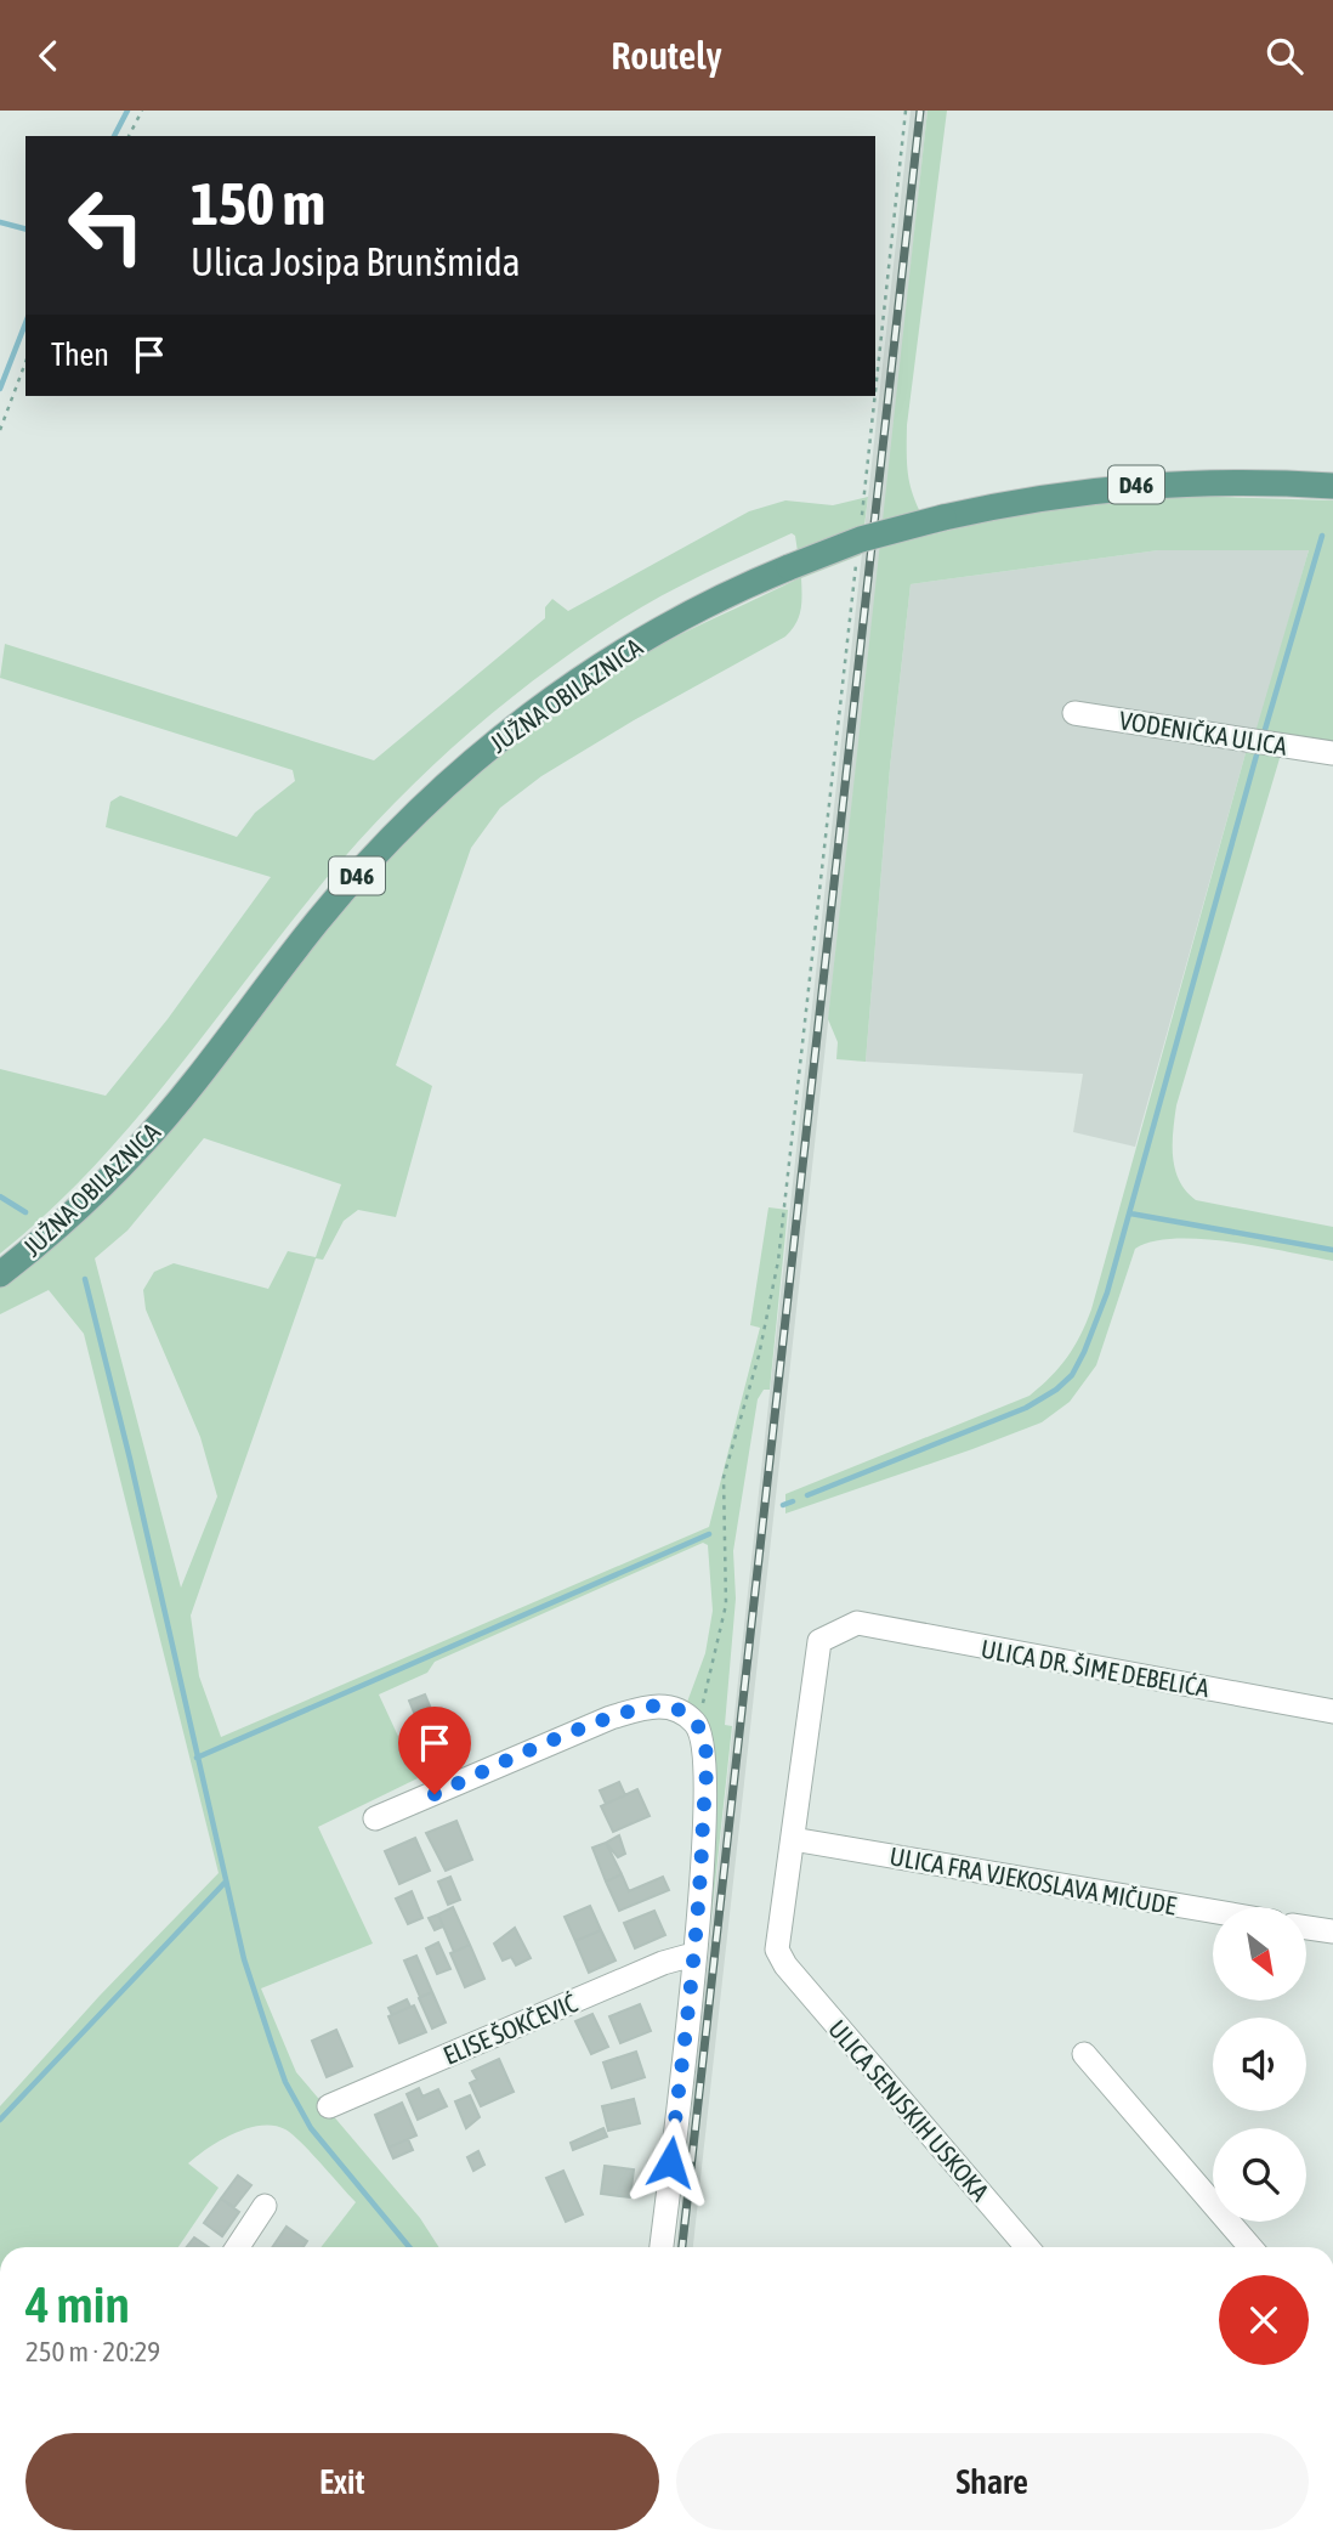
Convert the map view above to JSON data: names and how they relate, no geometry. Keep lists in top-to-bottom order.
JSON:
{
  "streets": {
    "main road": ["D46", "JUŽNA OBILAZNICA"],
    "street": [
      "VODENIČKA ULICA",
      "ULICA DR. ŠIME DEBELIĆA",
      "ULICA FRA VJEKOSLAVA MIČUDE",
      "ELISE ŠOKČEVIĆ",
      "ULICA SENJSKIH USKOKA"
    ]
  },
  "crossings": [
    ["ULICA DR. ŠIME DEBELIĆA", "ULICA FRA VJEKOSLAVA MIČUDE"],
    ["ULICA DR. ŠIME DEBELIĆA", "ULICA SENJSKIH USKOKA"],
    ["ULICA FRA VJEKOSLAVA MIČUDE", "ULICA SENJSKIH USKOKA"]
  ],
  "north": "bottom right",
  "page": {
    "header": "Routely",
    "turn": ["150 m", "Ulica Josipa Brunšmida"],
    "then": "Then",
    "heading": ["4 min", "250 m · 20:29"],
    "buttons": ["Exit", "Share"]
  }
}
